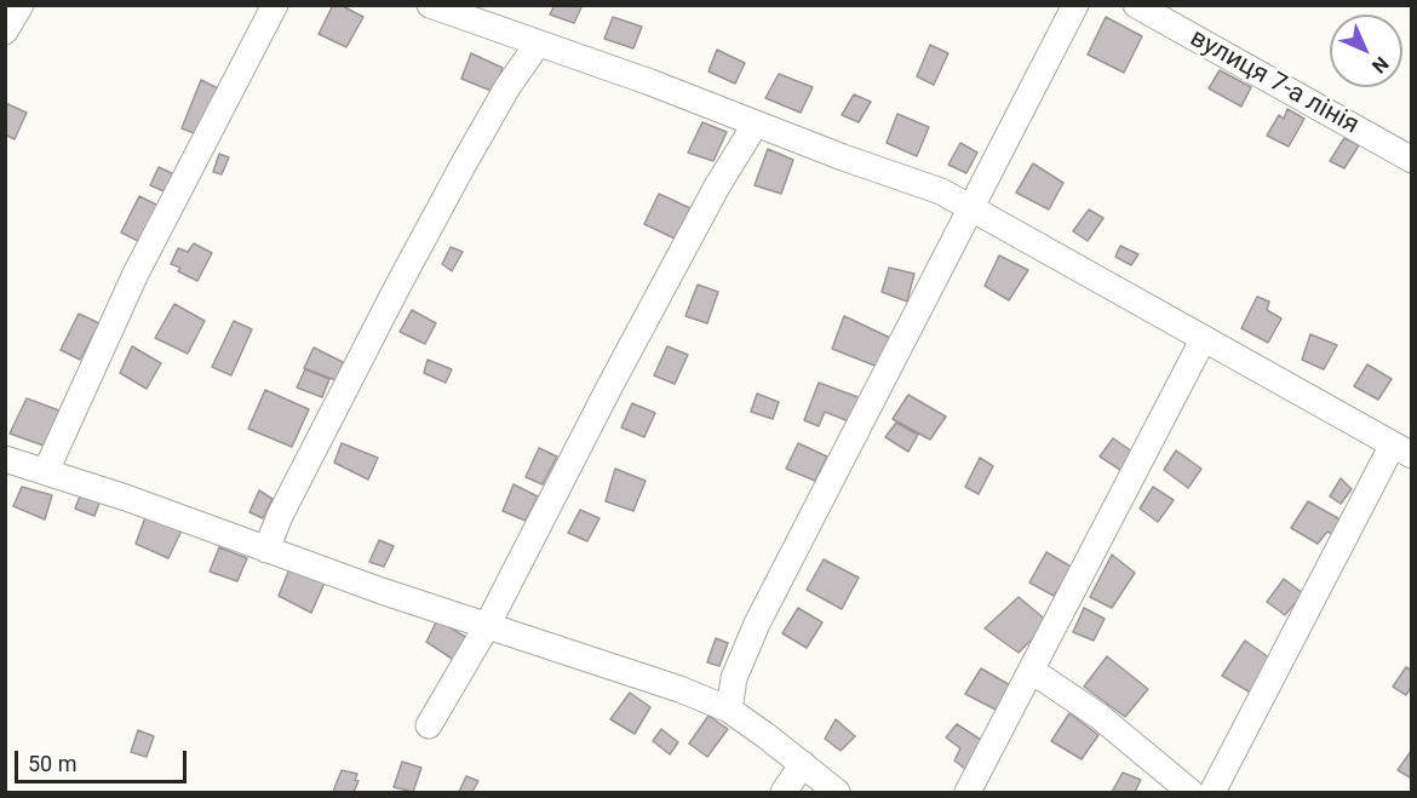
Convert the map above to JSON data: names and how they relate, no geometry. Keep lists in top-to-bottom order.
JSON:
{
  "streets": {
    "street": ["вулиця 7-а лінія"]
  },
  "scale_bar": "50 m",
  "north": "bottom right"
}
